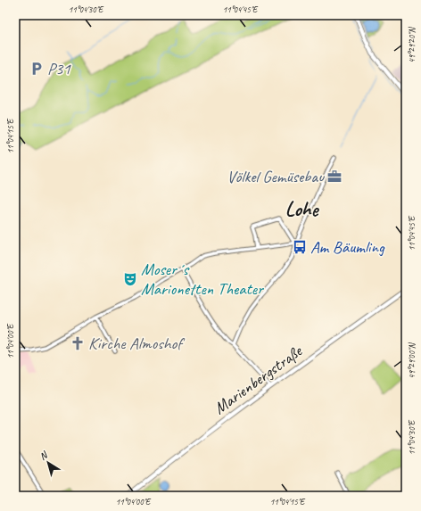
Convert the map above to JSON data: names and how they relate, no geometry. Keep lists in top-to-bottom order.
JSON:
{
  "streets": {
    "main road": ["Marienbergstraße"]
  },
  "districts": ["Lohe"],
  "places": {
    "parking": ["P31"],
    "office": ["Völkel Gemüsebau"],
    "bus stop": ["Am Bäumling"],
    "theatre": ["Moser´s Marionetten Theater"],
    "church": ["Kirche Almoshof"]
  },
  "north": "top left",
  "coordinates": [
    "11°04'30\"E",
    "11°04'45\"E",
    "49°29'20\"N",
    "11°04'15\"E",
    "11°04'00\"E",
    "49°29'00\"N"
  ]
}
